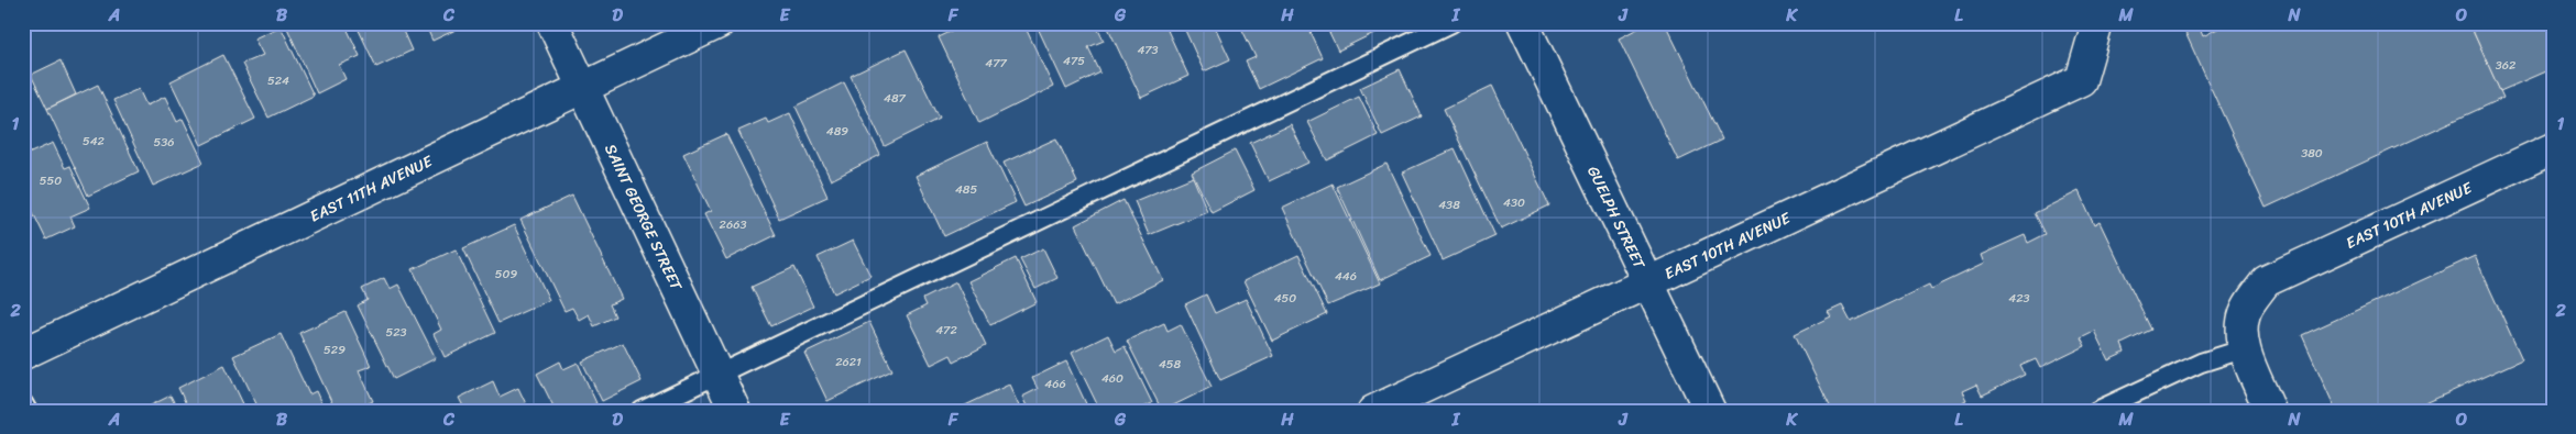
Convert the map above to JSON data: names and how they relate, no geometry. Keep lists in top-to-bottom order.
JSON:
{
  "streets": {
    "street": [
      "EAST 11TH AVENUE",
      "EAST 10TH AVENUE",
      "SAINT GEORGE STREET",
      "GUELPH STREET"
    ]
  },
  "crossings": [
    ["EAST 11TH AVENUE", "SAINT GEORGE STREET"],
    ["EAST 10TH AVENUE", "GUELPH STREET"]
  ],
  "house_numbers": [
    "473",
    "475",
    "477",
    "362",
    "524",
    "487",
    "489",
    "542",
    "536",
    "380",
    "550",
    "485",
    "430",
    "438",
    "2663",
    "509",
    "446",
    "450",
    "423",
    "472",
    "523",
    "529",
    "2621",
    "458",
    "460",
    "466"
  ],
  "grid": {
    "columns": [
      "A",
      "B",
      "C",
      "D",
      "E",
      "F",
      "G",
      "H",
      "I",
      "J",
      "K",
      "L",
      "M",
      "N",
      "O"
    ],
    "rows": ["1", "2"]
  }
}
